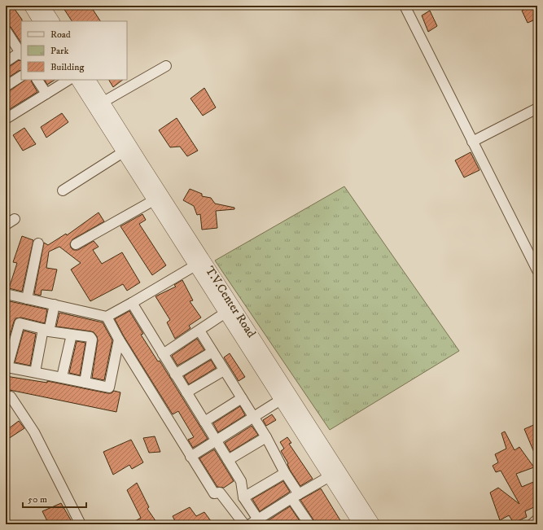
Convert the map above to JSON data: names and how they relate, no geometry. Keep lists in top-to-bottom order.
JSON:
{
  "streets": {
    "street": ["T.V.Center Road"]
  },
  "legend": ["Road", "Park", "Building"],
  "scale_bar": "50 m"
}
